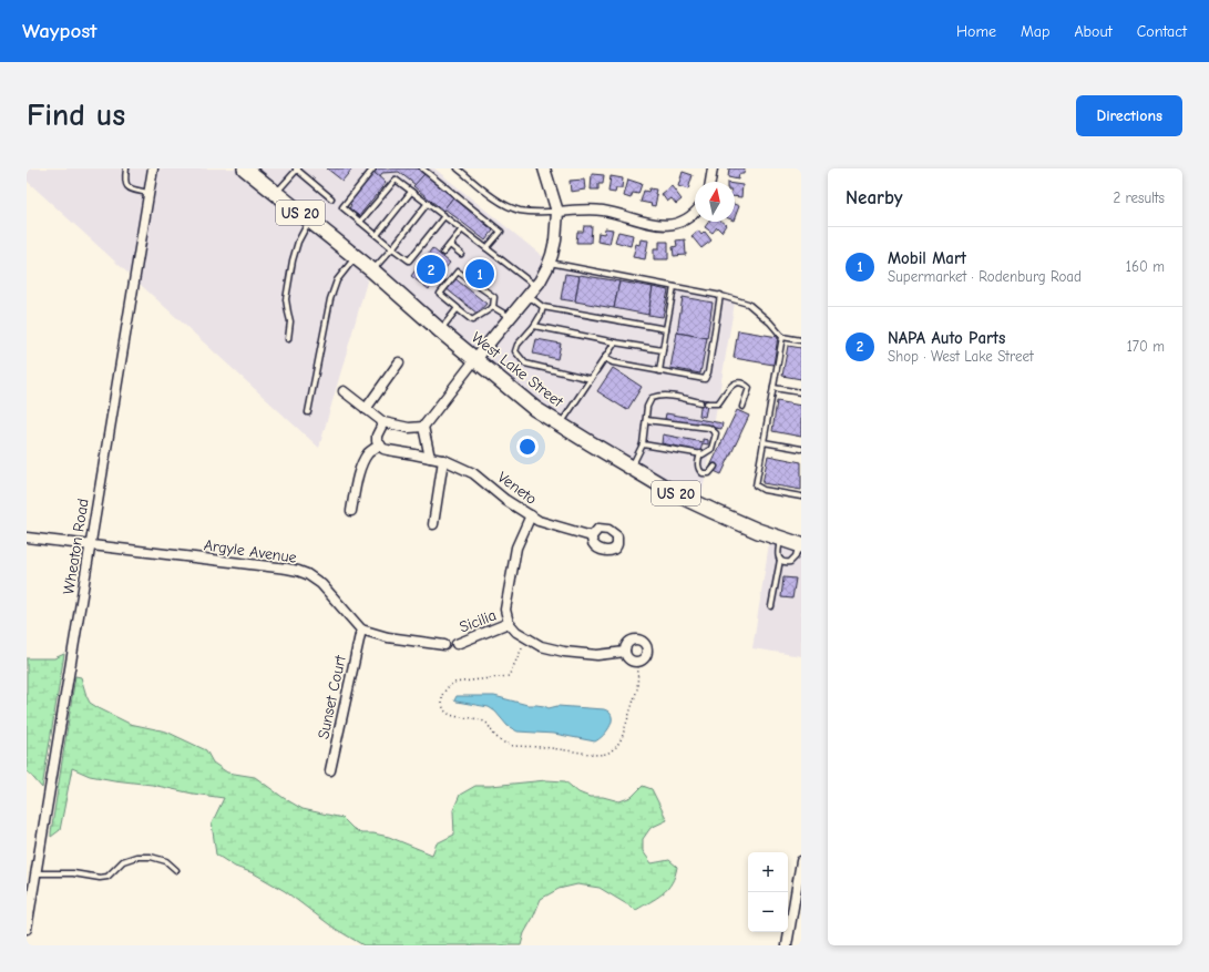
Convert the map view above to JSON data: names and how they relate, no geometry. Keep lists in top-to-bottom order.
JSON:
{
  "streets": {
    "main road": ["US 20", "West Lake Street"],
    "street": [
      "Veneto",
      "Wheaton Road",
      "Argyle Avenue",
      "Sicilia",
      "Sunset Court"
    ]
  },
  "crossings": [
    ["Wheaton Road", "Argyle Avenue"],
    ["Argyle Avenue", "Sunset Court"]
  ],
  "north": "top",
  "page": {
    "header": "Waypost",
    "nav": [
      "Home",
      "Map",
      "About",
      "Contact"
    ],
    "buttons": "Directions",
    "title": "Find us",
    "heading": ["Nearby", "2 results"],
    "list": [
      {
        "mark": "1",
        "name": "Mobil Mart",
        "note": "Supermarket · Rodenburg Road",
        "value": "160 m"
      },
      {
        "mark": "2",
        "name": "NAPA Auto Parts",
        "note": "Shop · West Lake Street",
        "value": "170 m"
      }
    ],
    "pins": ["2", "1"],
    "map_buttons": ["+", "−"]
  }
}
